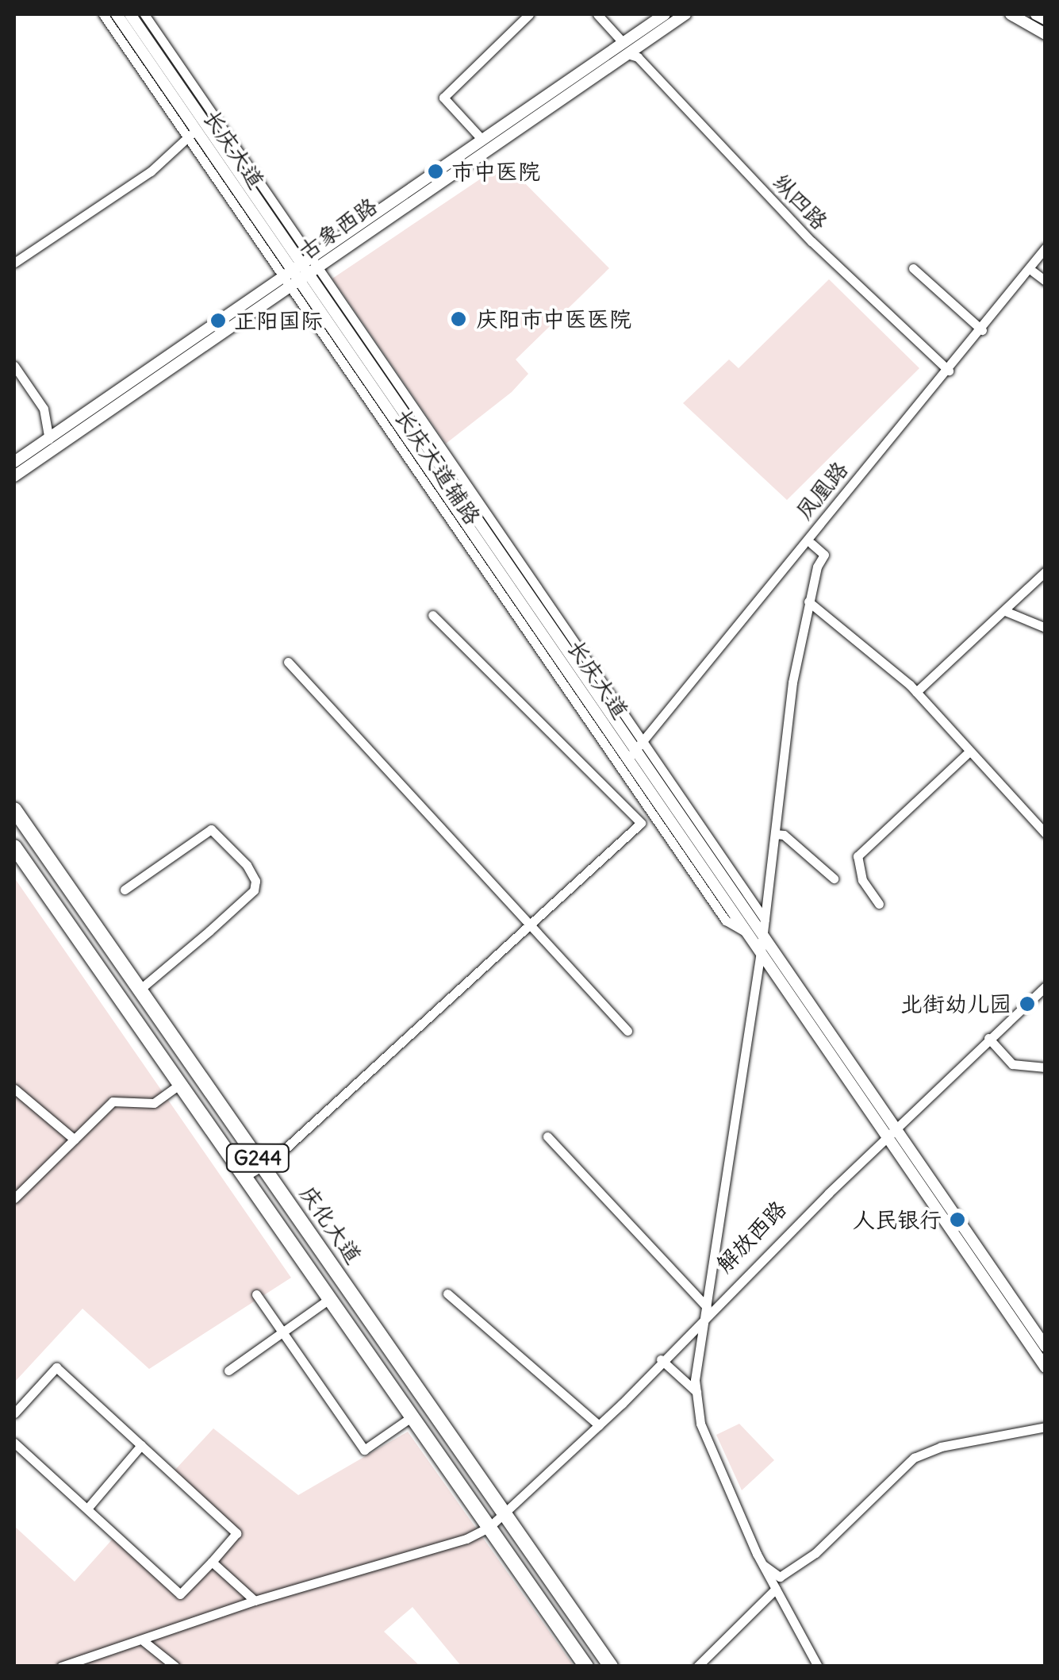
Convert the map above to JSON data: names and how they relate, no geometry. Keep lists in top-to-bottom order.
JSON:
{
  "streets": {
    "highway": ["G244", "庆化大道"],
    "main road": ["长庆大道", "古象西路"],
    "street": [
      "纵四路",
      "长庆大道辅路",
      "凤凰路",
      "解放西路"
    ]
  },
  "crossings": [
    ["长庆大道", "古象西路"],
    ["长庆大道", "长庆大道辅路"],
    ["长庆大道", "凤凰路"],
    ["长庆大道", "解放西路"],
    ["纵四路", "古象西路"],
    ["纵四路", "凤凰路"],
    ["古象西路", "长庆大道辅路"],
    ["庆化大道", "解放西路"]
  ],
  "places": [
    "市中医院",
    "庆阳市中医医院",
    "正阳国际",
    "北街幼儿园",
    "人民银行"
  ]
}
